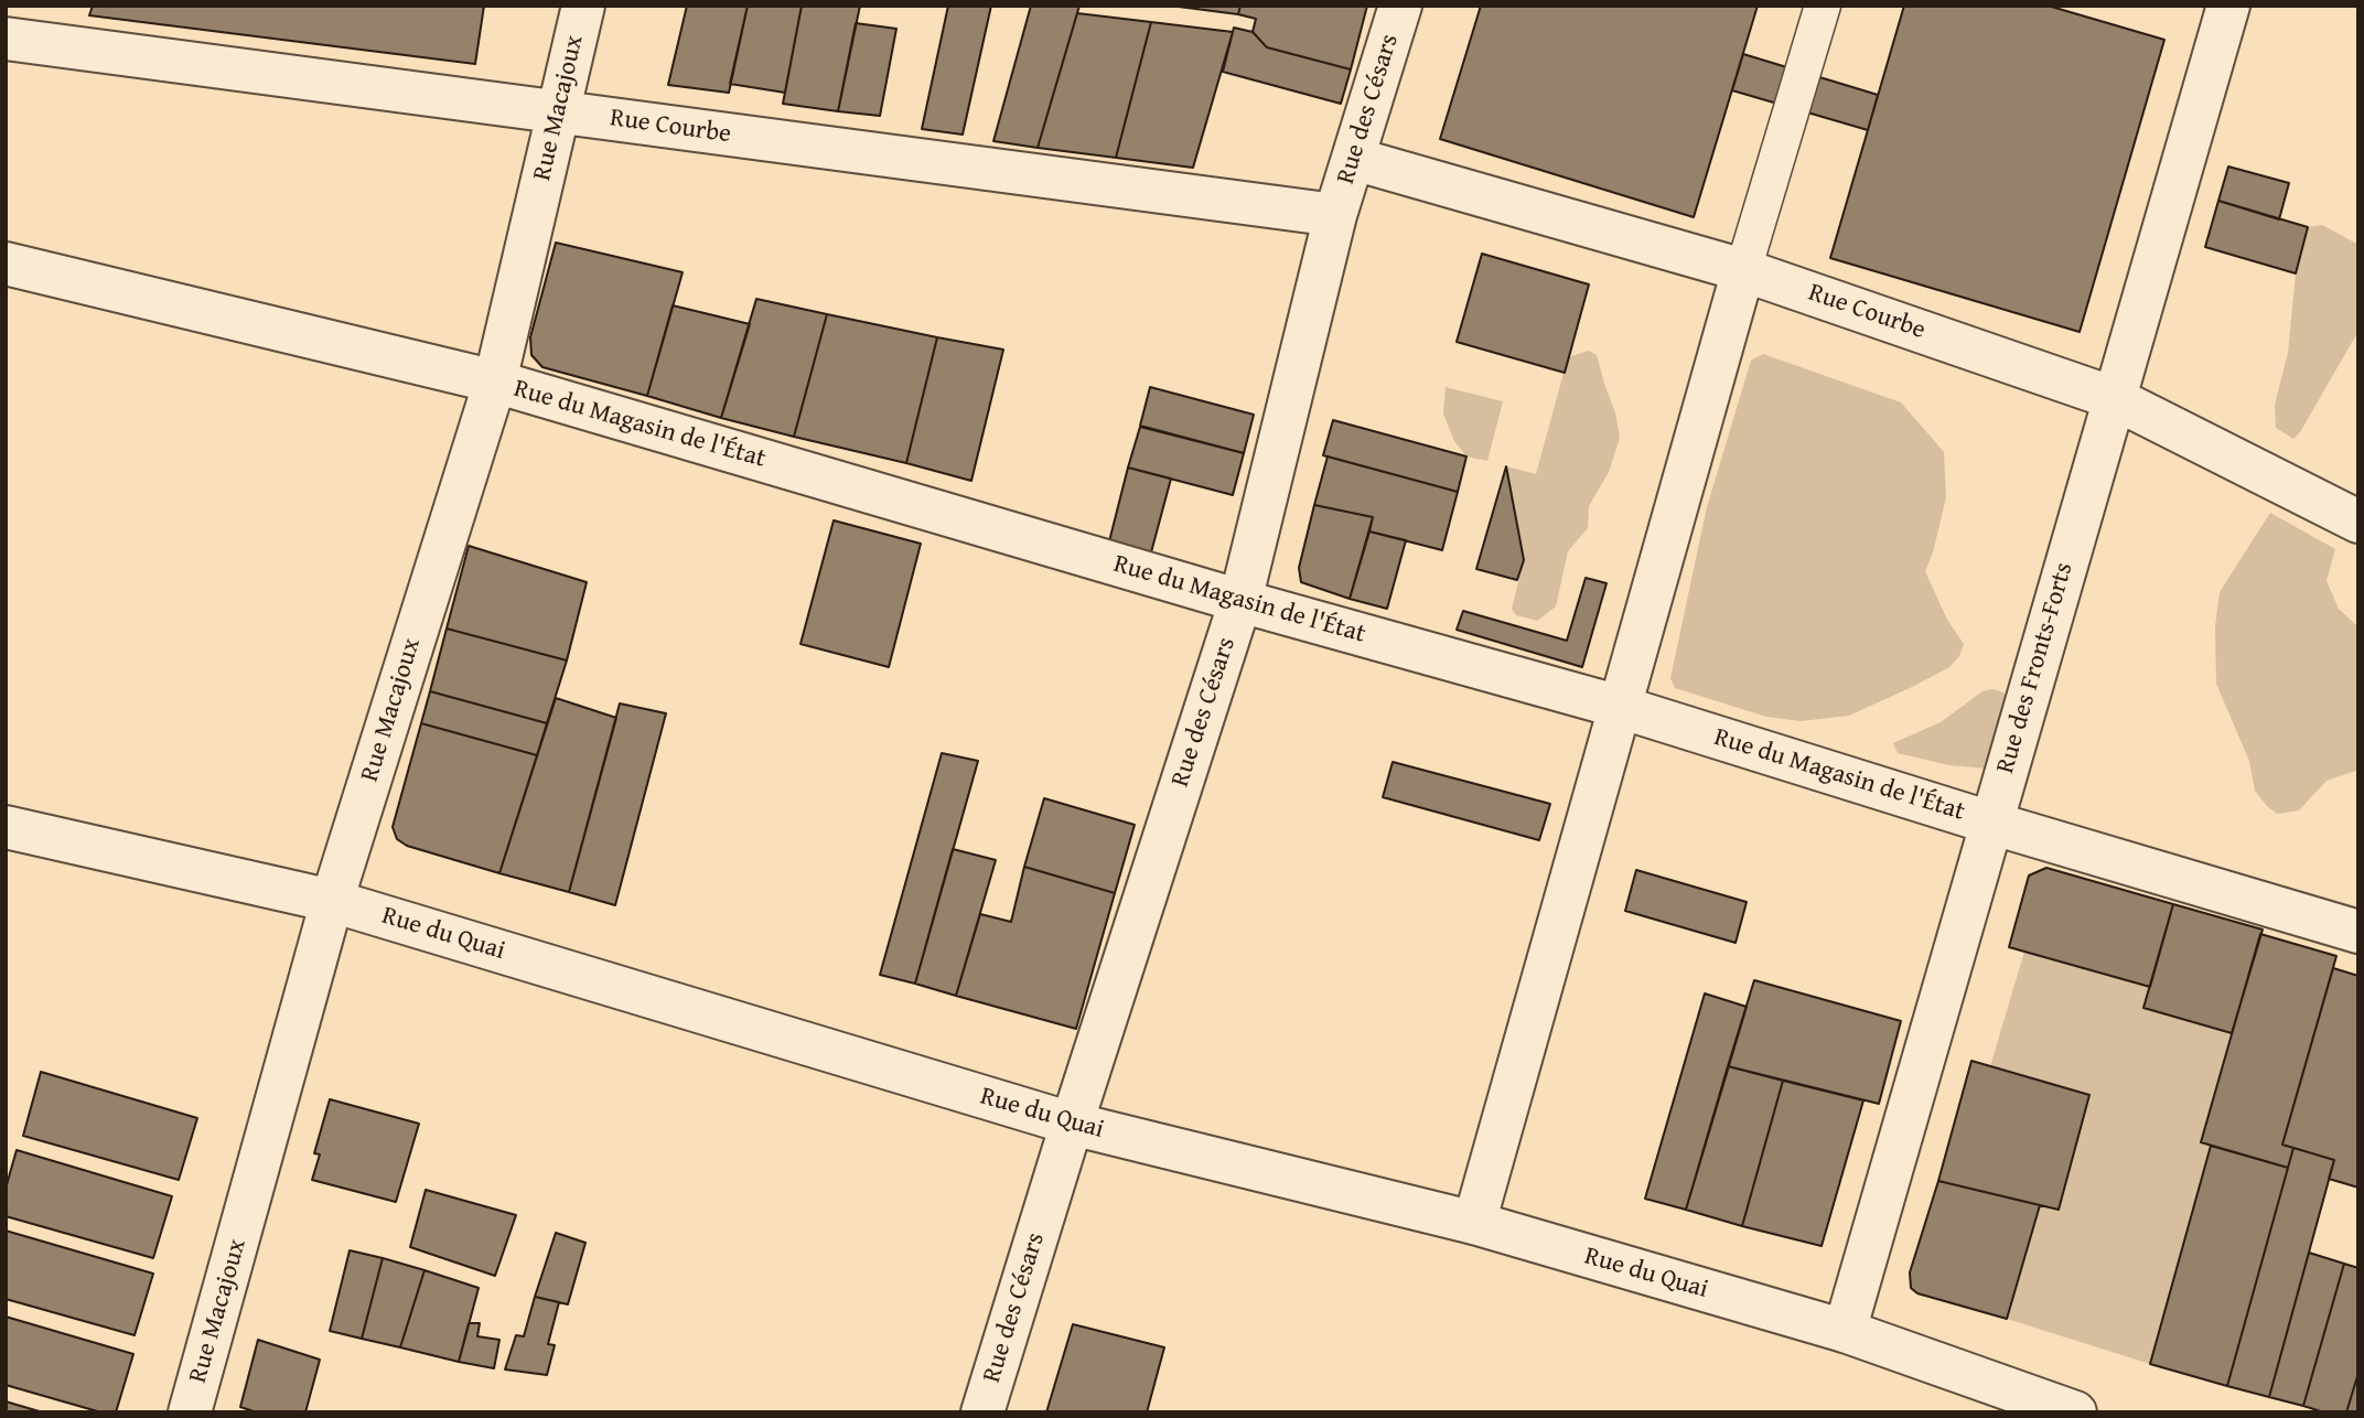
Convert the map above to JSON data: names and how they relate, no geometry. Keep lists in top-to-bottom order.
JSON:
{
  "streets": {
    "street": [
      "Rue Macajoux",
      "Rue des Césars",
      "Rue Courbe",
      "Rue du Magasin de l'État",
      "Rue des Fronts-Forts",
      "Rue du Quai"
    ]
  },
  "crossings": [
    ["Rue Macajoux", "Rue Courbe"],
    ["Rue Macajoux", "Rue du Magasin de l'État"],
    ["Rue Macajoux", "Rue du Quai"],
    ["Rue des Césars", "Rue Courbe"],
    ["Rue des Césars", "Rue du Magasin de l'État"],
    ["Rue des Césars", "Rue du Quai"],
    ["Rue Courbe", "Rue des Fronts-Forts"],
    ["Rue du Magasin de l'État", "Rue des Fronts-Forts"],
    ["Rue des Fronts-Forts", "Rue du Quai"]
  ]
}
